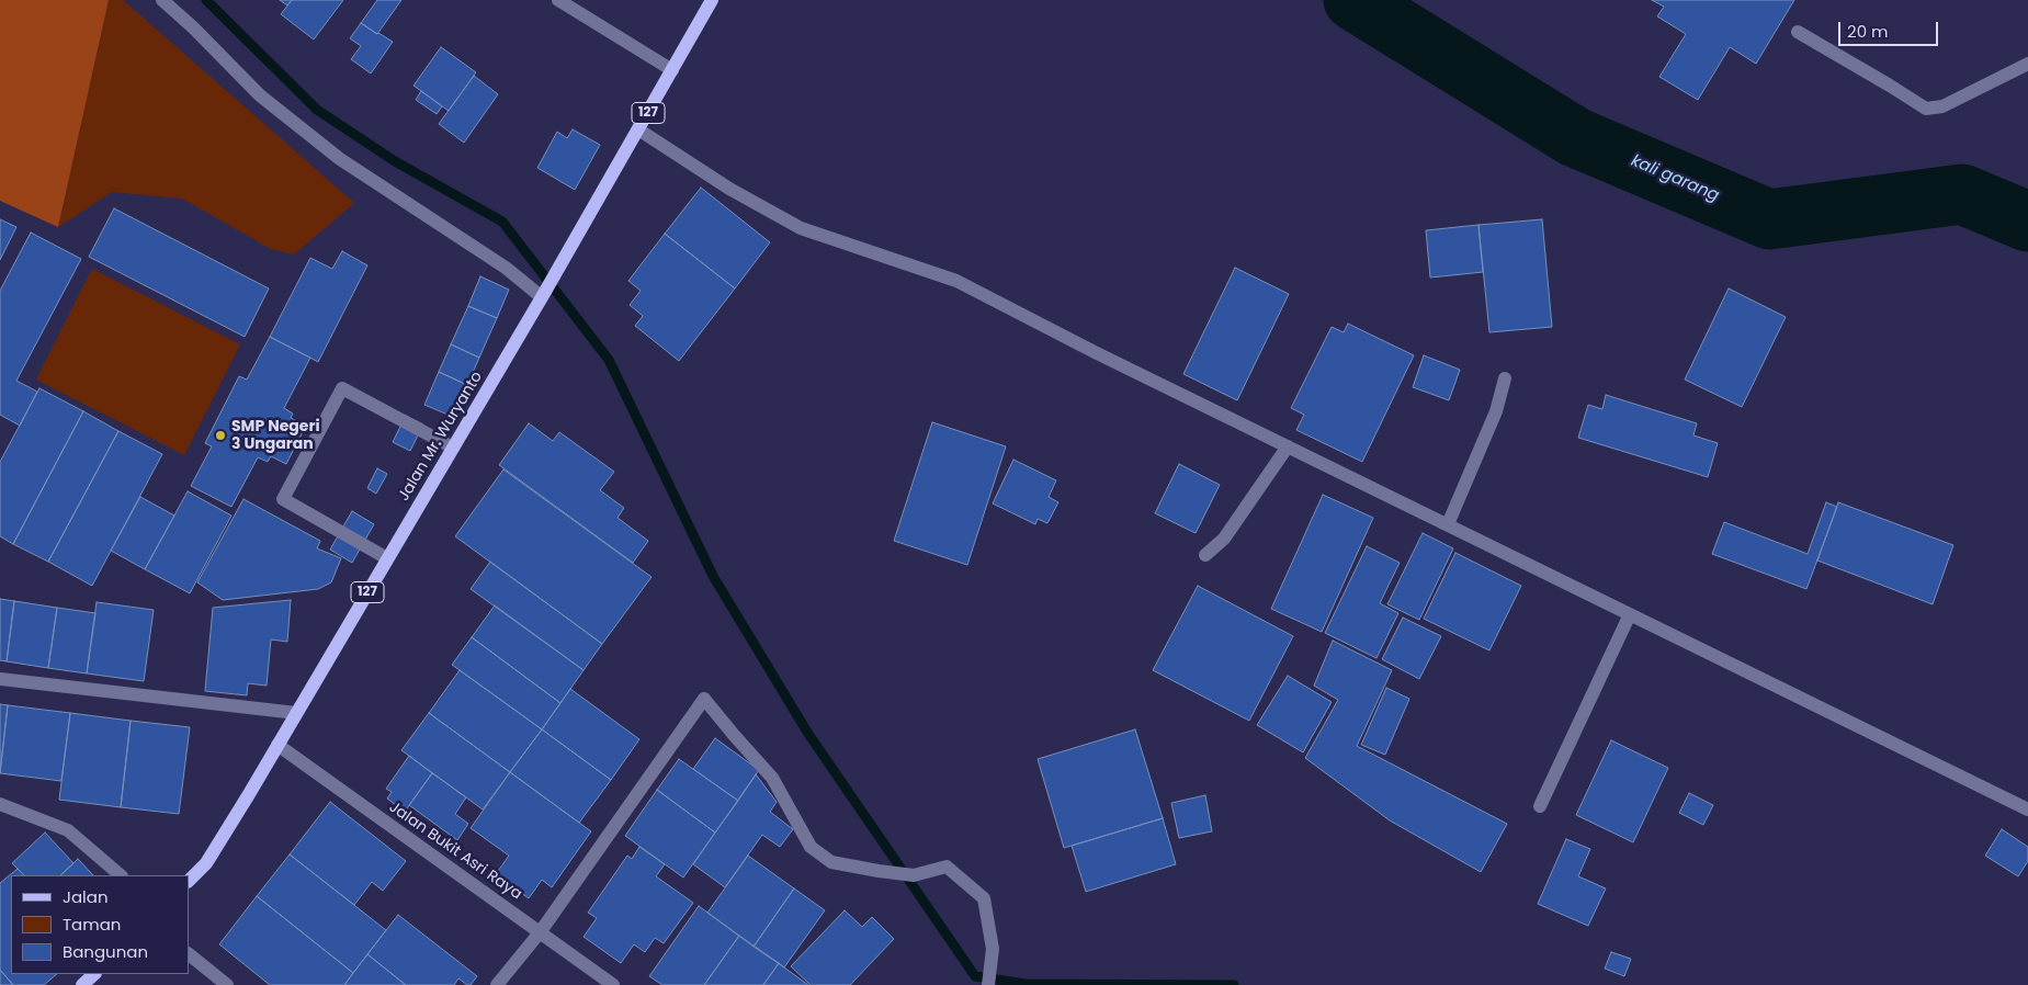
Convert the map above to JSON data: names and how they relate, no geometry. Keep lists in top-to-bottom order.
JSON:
{
  "streets": {
    "main road": ["127", "Jalan Mr. Wuryanto"],
    "street": ["Jalan Bukit Asri Raya"]
  },
  "crossings": [
    ["Jalan Mr. Wuryanto", "Jalan Bukit Asri Raya"]
  ],
  "water": ["kali garang"],
  "places": ["SMP Negeri 3 Ungaran"],
  "legend": ["Jalan", "Taman", "Bangunan"],
  "scale_bar": "20 m"
}
